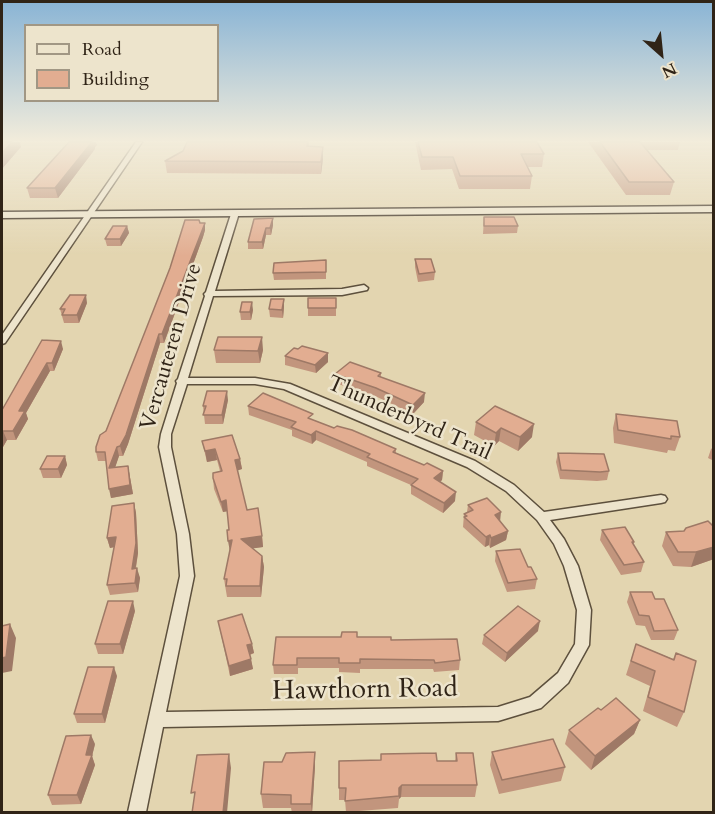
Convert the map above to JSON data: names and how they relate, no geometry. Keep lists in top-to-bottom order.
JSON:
{
  "streets": {
    "street": ["Vercauteren Drive", "Thunderbyrd Trail", "Hawthorn Road"]
  },
  "crossings": [
    ["Vercauteren Drive", "Thunderbyrd Trail"],
    ["Vercauteren Drive", "Hawthorn Road"],
    ["Thunderbyrd Trail", "Hawthorn Road"]
  ],
  "legend": ["Road", "Building"],
  "north": "bottom right"
}
